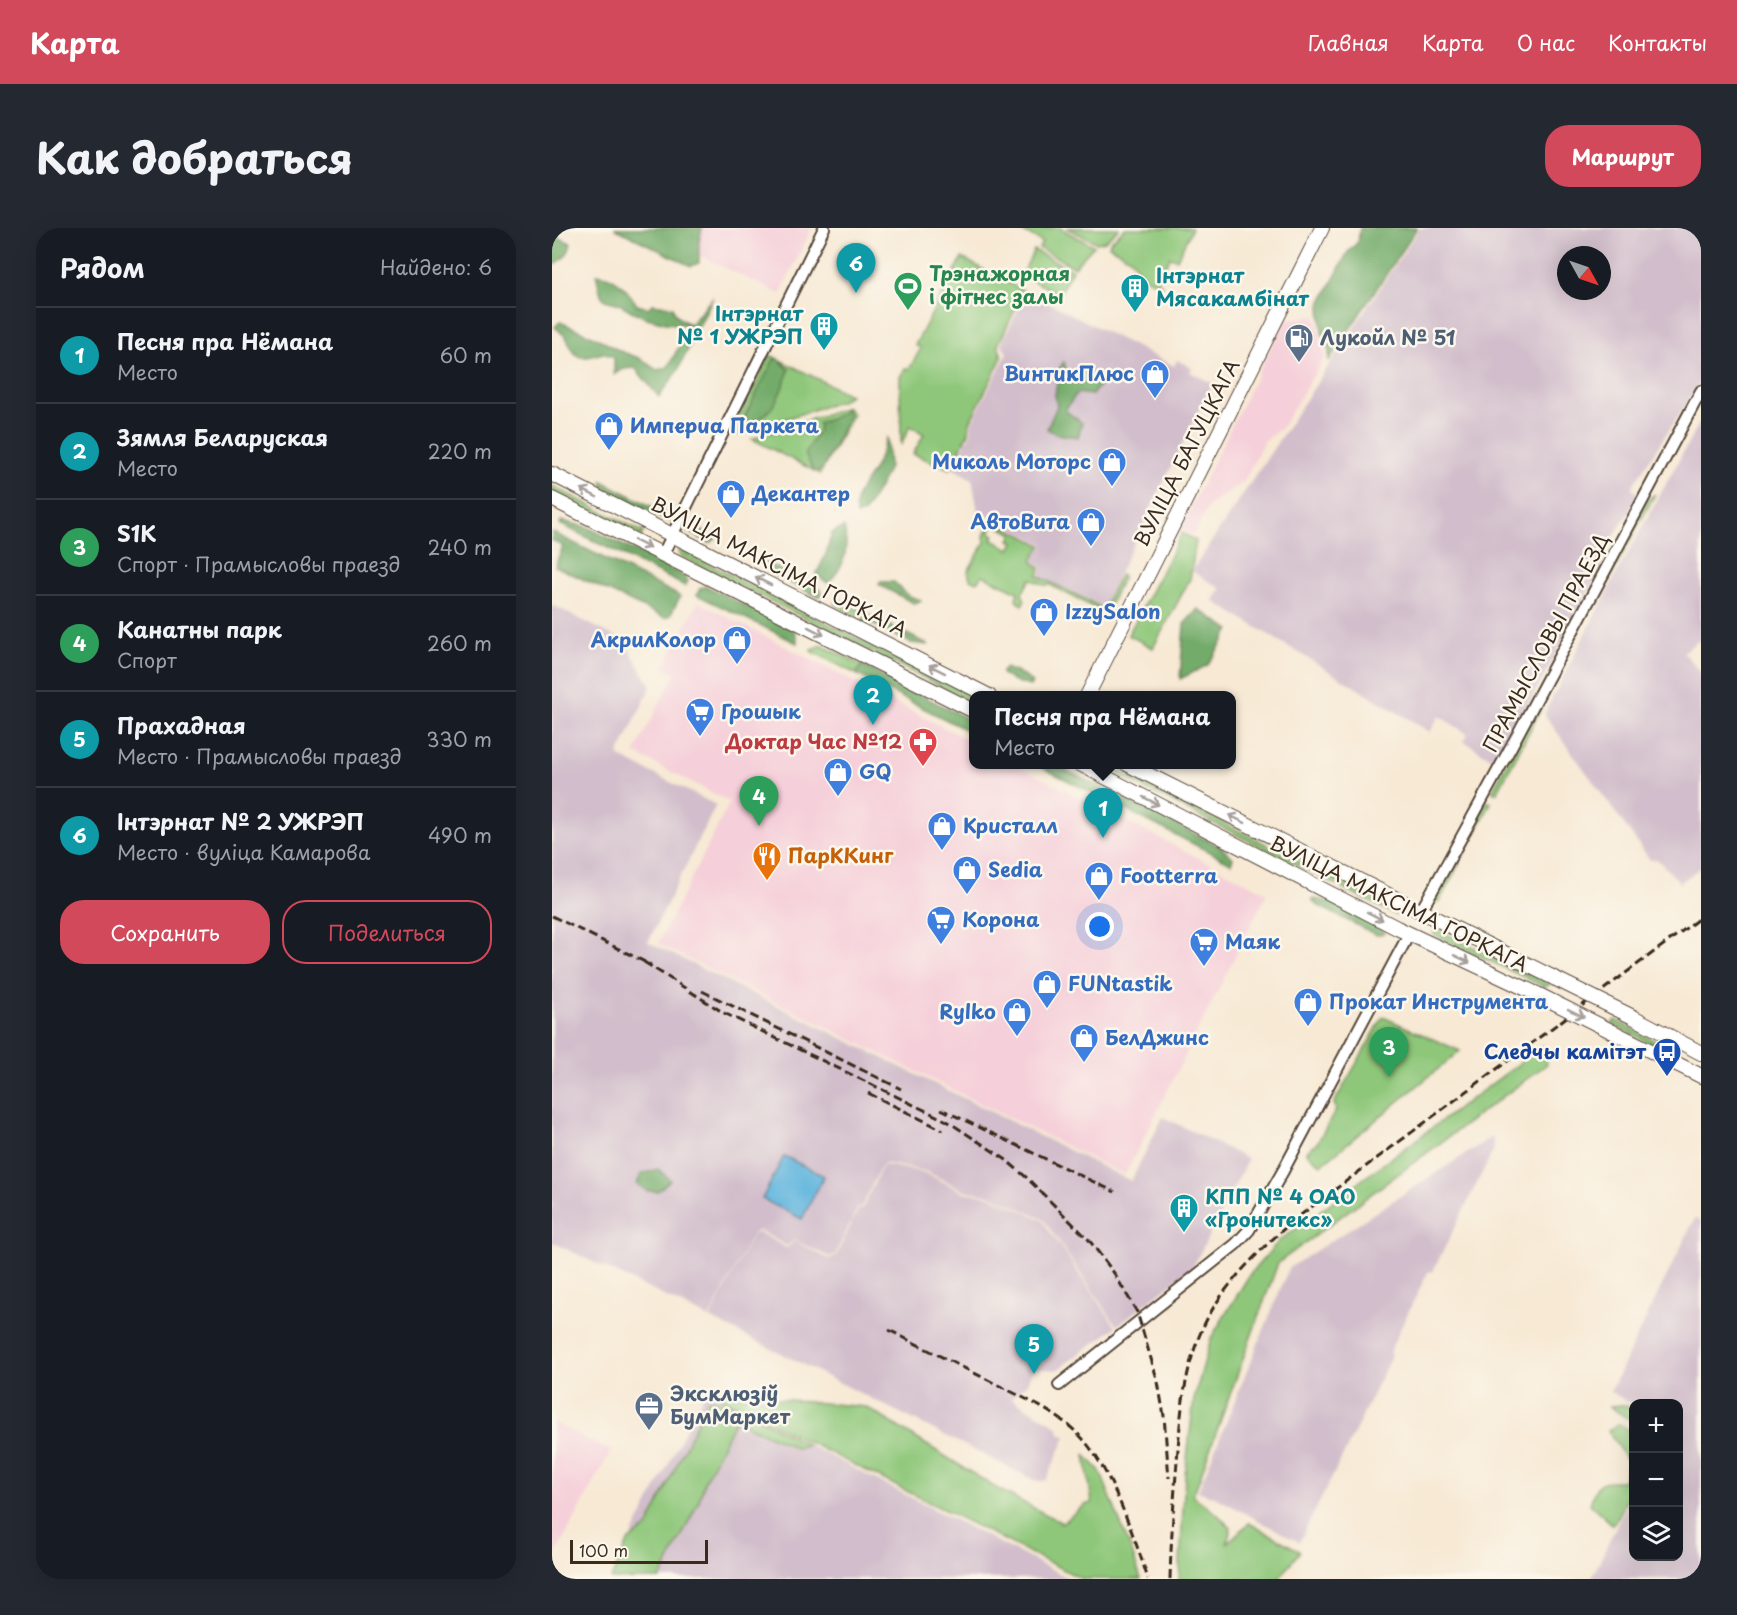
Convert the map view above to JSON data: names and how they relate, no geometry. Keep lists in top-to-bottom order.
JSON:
{
  "streets": {
    "main road": ["ВУЛІЦА БАГУЦКАГА", "ВУЛІЦА МАКСІМА ГОРКАГА"],
    "street": ["ПРАМЫСЛОВЫ ПРАЕЗД"]
  },
  "crossings": [
    ["ВУЛІЦА МАКСІМА ГОРКАГА", "ПРАМЫСЛОВЫ ПРАЕЗД"]
  ],
  "places": {
    "sports": ["Трэнажорная і фітнес залы"],
    "building": ["Інтэрнат Мясакамбінат", "Інтэрнат № 1 УЖРЭП", "КПП № 4 ОАО «Гронитекс»"],
    "fuel station": ["Лукойл № 51"],
    "shop": [
      "ВинтикПлюс",
      "Империа Паркета",
      "Миколь Моторс",
      "Декантер",
      "АвтоВита",
      "IzzySalon",
      "АкрилКолор",
      "GQ",
      "Кристалл",
      "Sedia",
      "Footterra",
      "FUNtastik",
      "Прокат Инструмента",
      "Rylko",
      "БелДжинс"
    ],
    "supermarket": ["Грошык", "Корона", "Маяк"],
    "pharmacy": ["Доктар Час №12"],
    "restaurant": ["ПарККинг"],
    "bus stop": ["Следчы камітэт"],
    "office": ["Эксклюзіў БумМаркет"]
  },
  "scale_bar": "100 m",
  "north": "bottom right",
  "page": {
    "header": "Карта",
    "nav": [
      "Главная",
      "Карта",
      "О нас",
      "Контакты"
    ],
    "title": "Как добраться",
    "buttons": [
      "Маршрут",
      ["Сохранить", "Поделиться"]
    ],
    "heading": ["Рядом", "Найдено: 6"],
    "pins": [
      "6",
      "2",
      "4",
      "1",
      "3",
      "5"
    ],
    "list": [
      {
        "mark": "1",
        "name": "Песня пра Нёмана",
        "note": "Место",
        "value": "60 m"
      },
      {
        "mark": "2",
        "name": "Зямля Беларуская",
        "note": "Место",
        "value": "220 m"
      },
      {
        "mark": "3",
        "name": "S1K",
        "note": "Спорт · Прамысловы праезд",
        "value": "240 m"
      },
      {
        "mark": "4",
        "name": "Канатны парк",
        "note": "Спорт",
        "value": "260 m"
      },
      {
        "mark": "5",
        "name": "Прахадная",
        "note": "Место · Прамысловы праезд",
        "value": "330 m"
      },
      {
        "mark": "6",
        "name": "Інтэрнат № 2 УЖРЭП",
        "note": "Место · вуліца Камарова",
        "value": "490 m"
      }
    ],
    "popup": ["Песня пра Нёмана", "Место"],
    "map_buttons": ["+", "−"],
    "scale": "100 m"
  }
}
